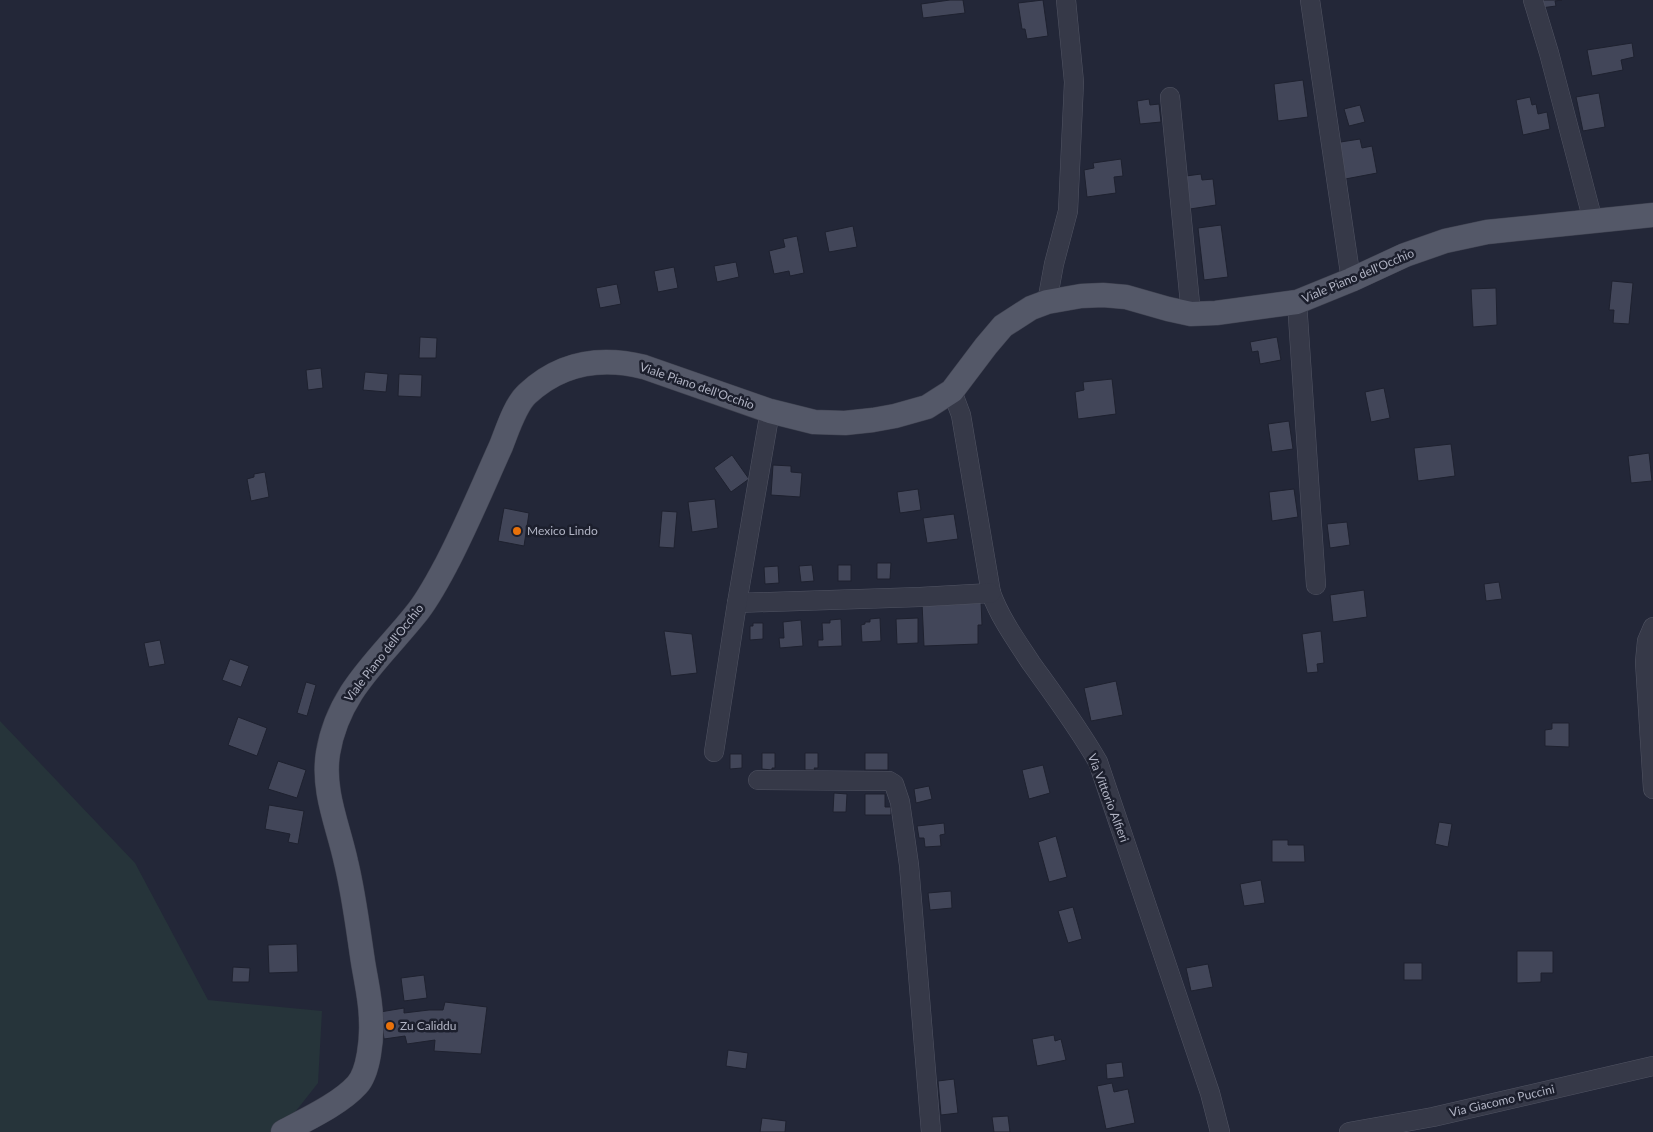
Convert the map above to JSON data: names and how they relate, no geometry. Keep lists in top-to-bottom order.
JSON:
{
  "streets": {
    "main road": ["Viale Piano dell'Occhio"],
    "street": ["Via Vittorio Alfieri", "Via Giacomo Puccini"]
  },
  "crossings": [
    ["Viale Piano dell'Occhio", "Via Vittorio Alfieri"]
  ],
  "places": ["Mexico Lindo", "Zu Caliddu"]
}
